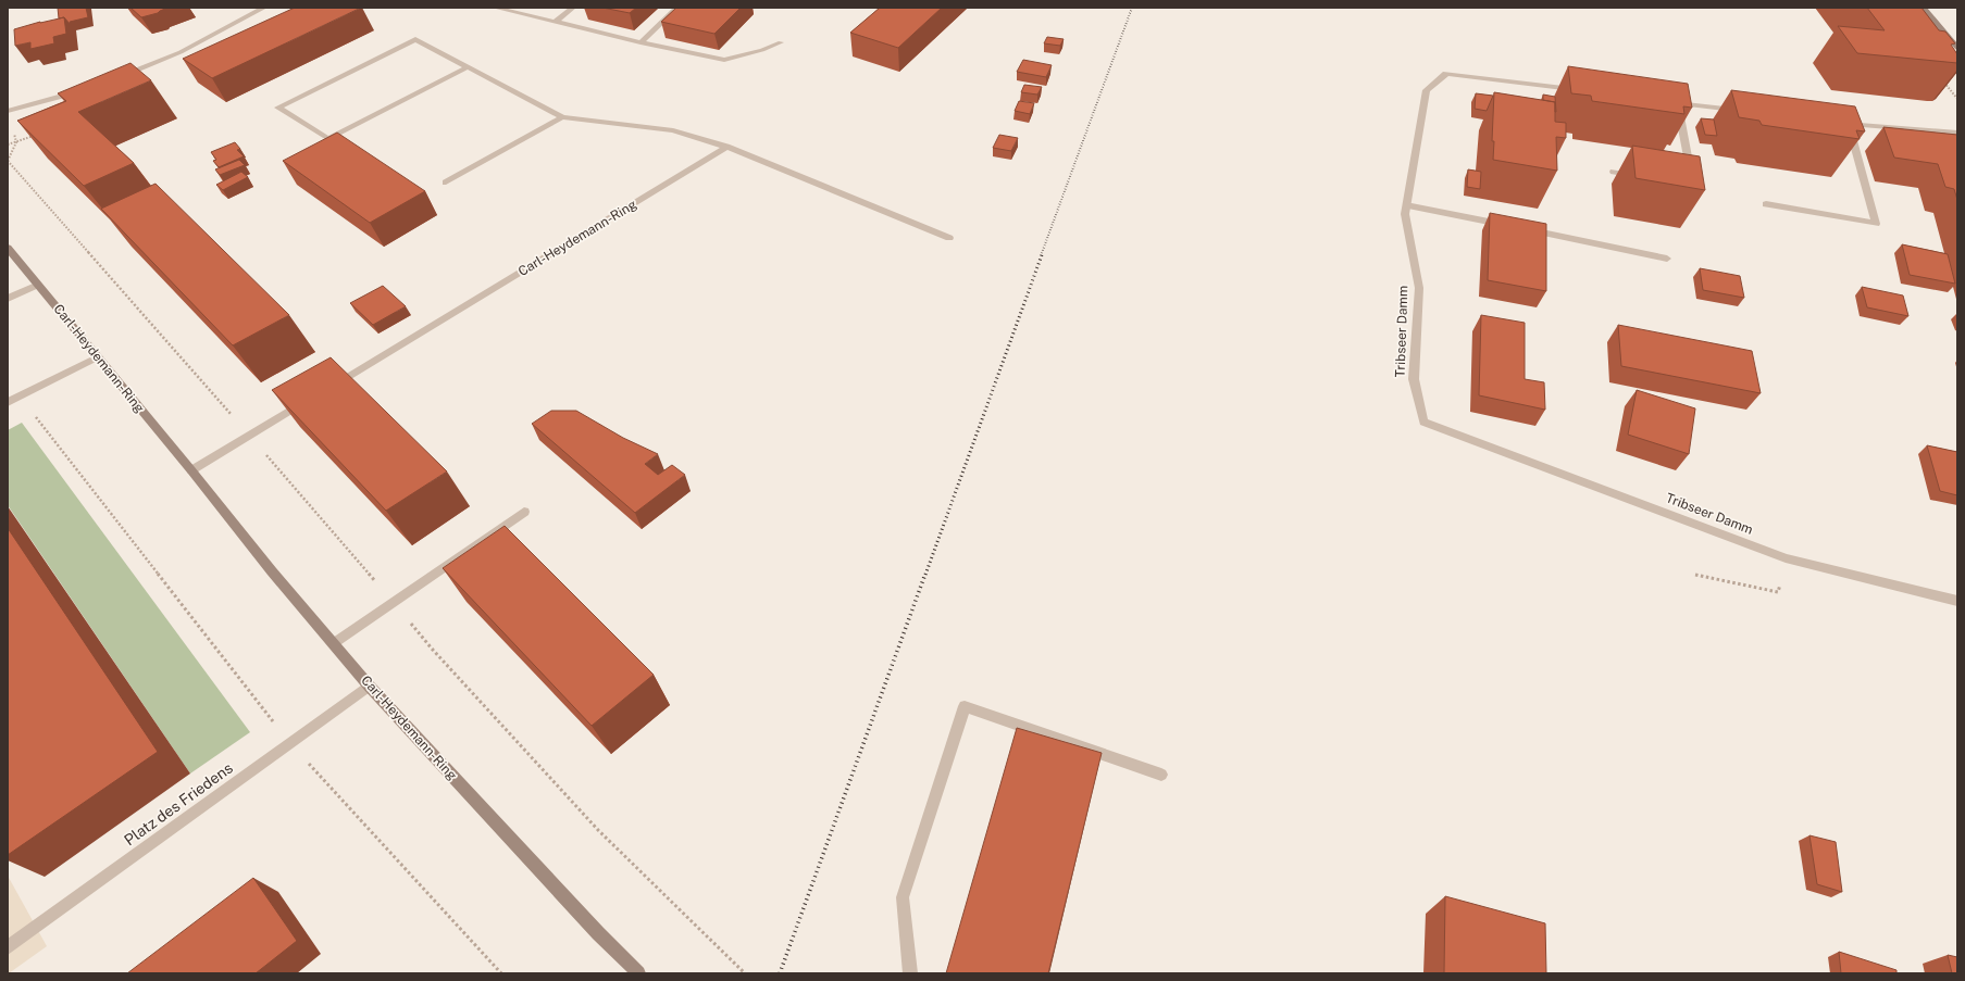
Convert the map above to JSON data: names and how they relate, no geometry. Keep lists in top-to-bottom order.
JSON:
{
  "streets": {
    "main road": ["Carl-Heydemann-Ring"],
    "street": ["Tribseer Damm", "Platz des Friedens"]
  },
  "crossings": [
    ["Carl-Heydemann-Ring", "Platz des Friedens"]
  ]
}
